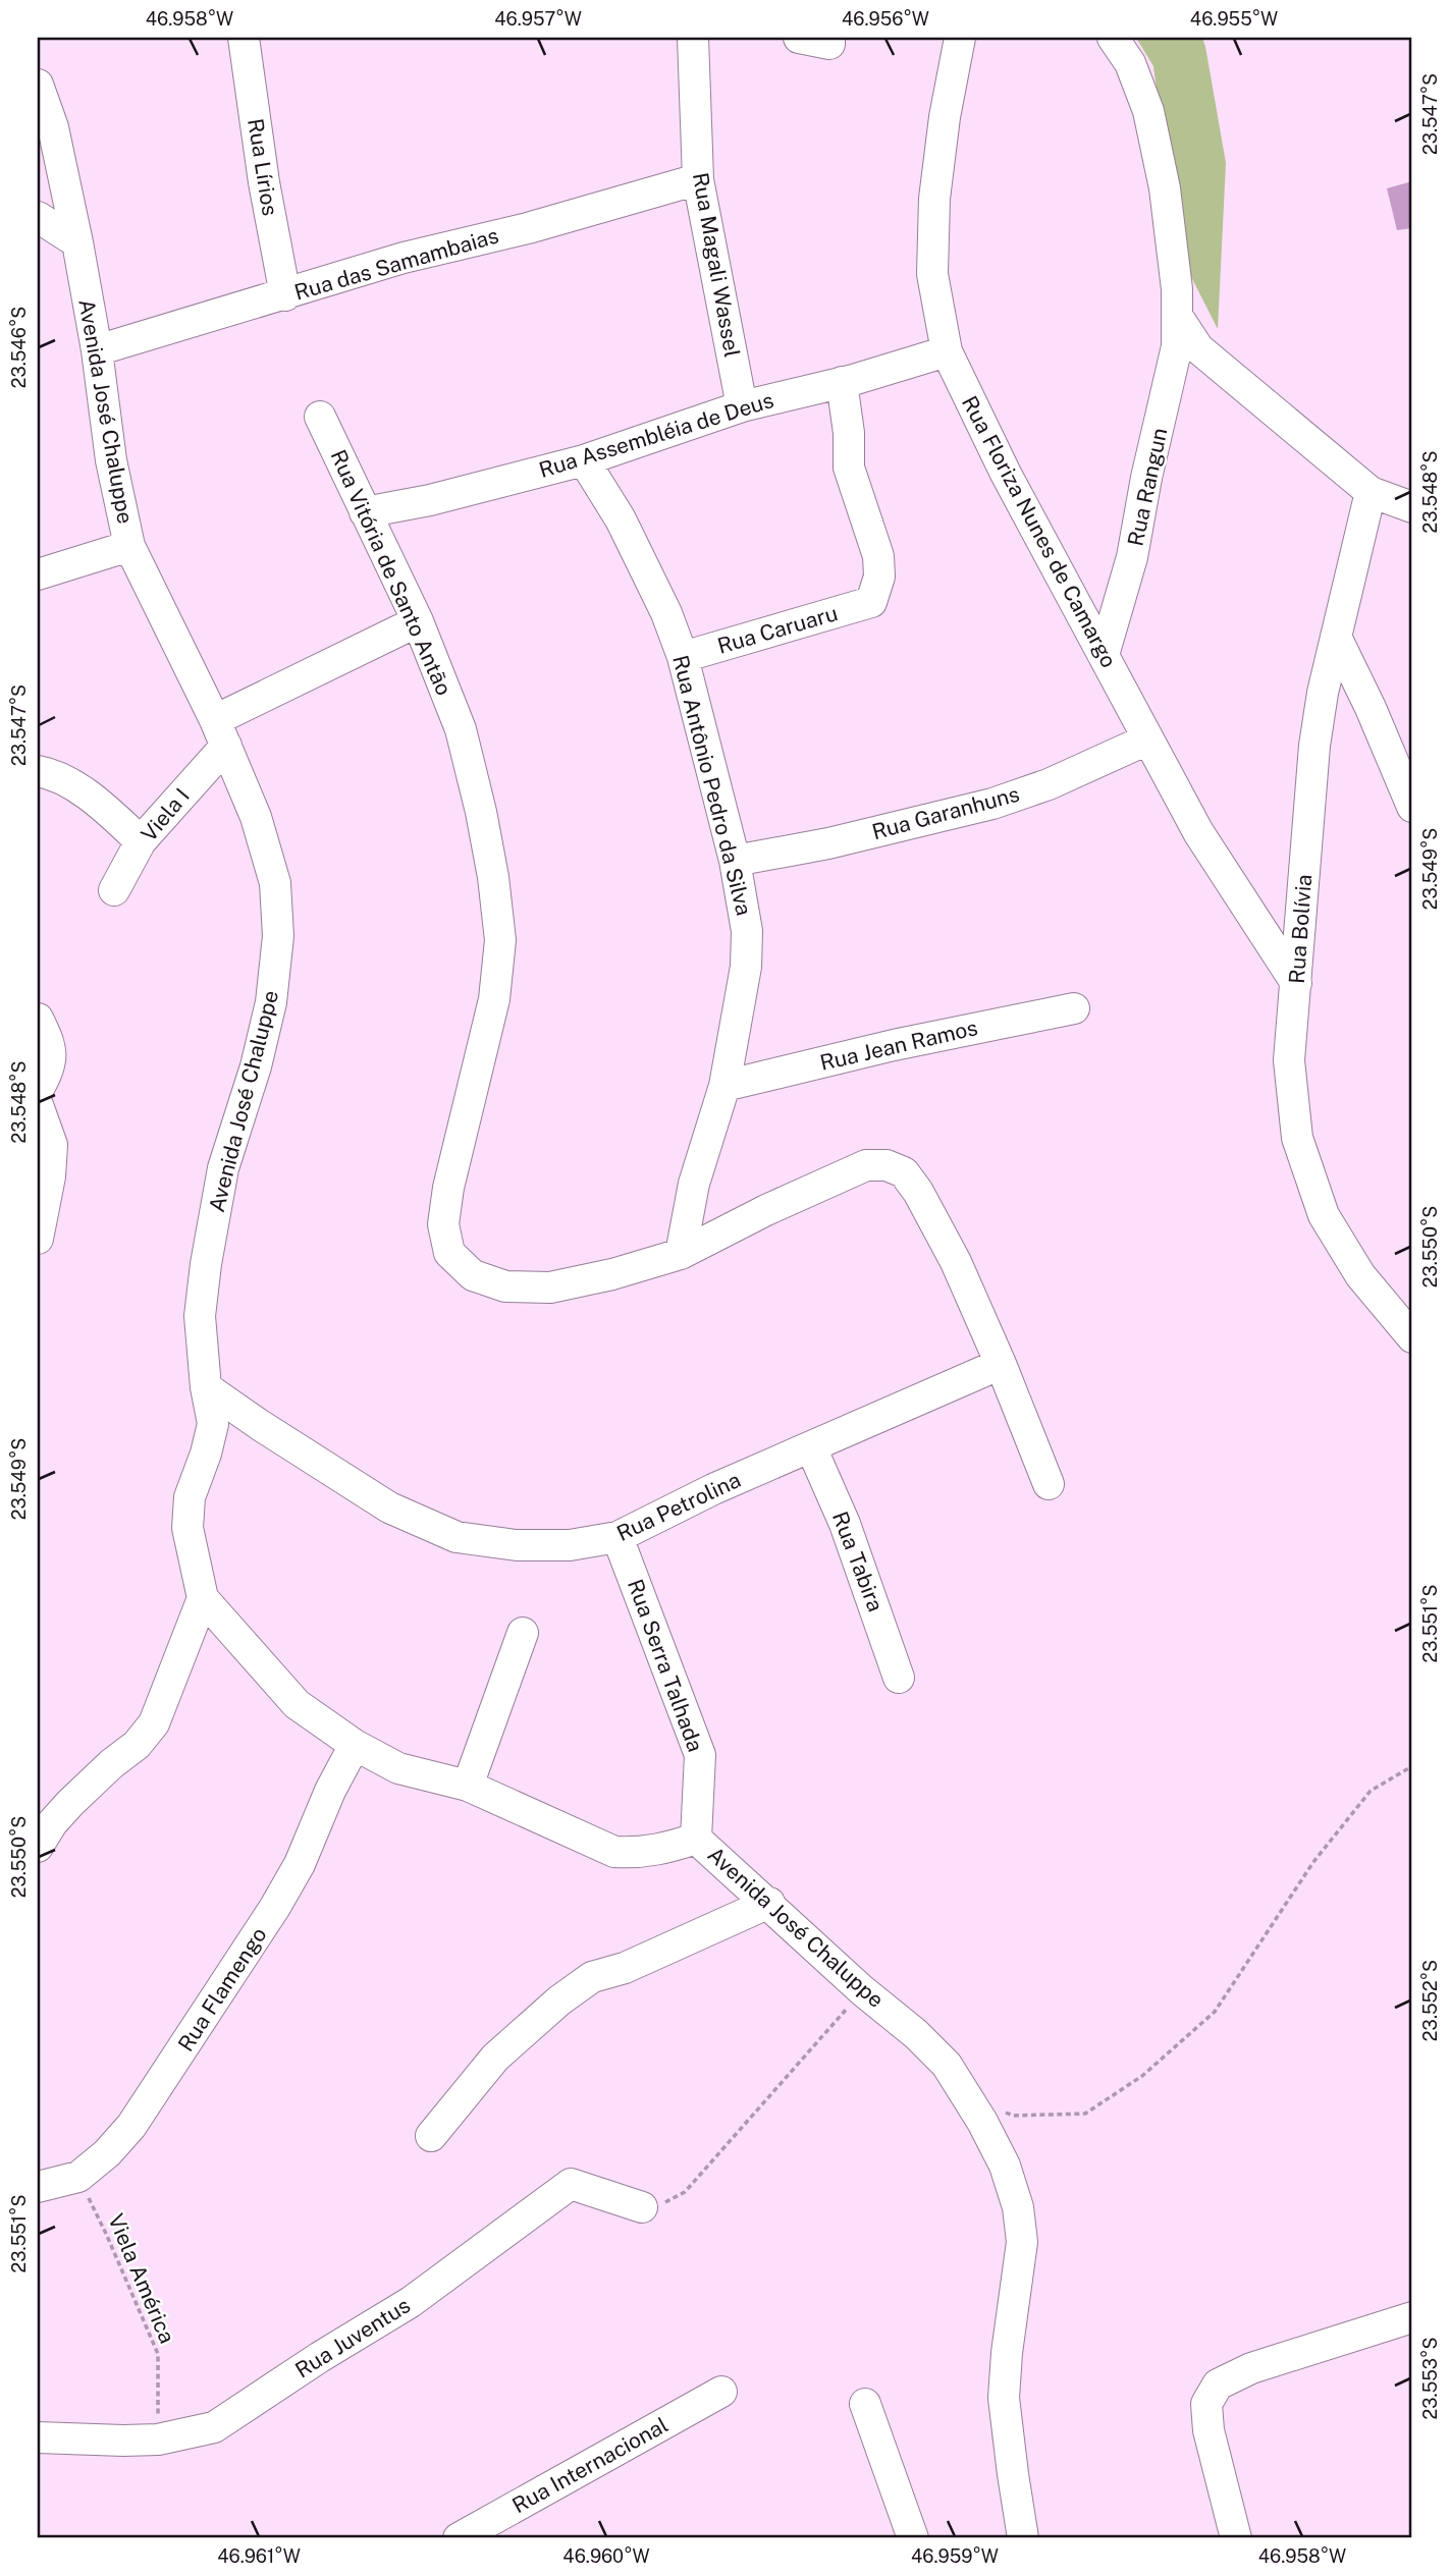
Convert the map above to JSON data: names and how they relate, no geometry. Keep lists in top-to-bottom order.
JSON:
{
  "streets": {
    "street": [
      "Rua Lírios",
      "Rua das Samambaias",
      "Rua Magali Wassel",
      "Avenida José Chaluppe",
      "Rua Assembléia de Deus",
      "Rua Rangun",
      "Rua Floriza Nunes de Camargo",
      "Rua Vitória de Santo Antão",
      "Rua Caruaru",
      "Rua Antônio Pedro da Silva",
      "Rua Garanhuns",
      "Viela I",
      "Rua Bolívia",
      "Rua Jean Ramos",
      "Rua Petrolina",
      "Rua Tabira",
      "Rua Serra Talhada",
      "Rua Flamengo",
      "Rua Juventus",
      "Rua Internacional"
    ],
    "path": ["Viela América"]
  },
  "crossings": [
    ["Rua Lírios", "Rua das Samambaias"],
    ["Rua das Samambaias", "Rua Magali Wassel"],
    ["Rua das Samambaias", "Avenida José Chaluppe"],
    ["Rua Magali Wassel", "Rua Assembléia de Deus"],
    ["Avenida José Chaluppe", "Viela I"],
    ["Avenida José Chaluppe", "Rua Petrolina"],
    ["Avenida José Chaluppe", "Rua Serra Talhada"],
    ["Avenida José Chaluppe", "Rua Flamengo"],
    ["Rua Assembléia de Deus", "Rua Floriza Nunes de Camargo"],
    ["Rua Assembléia de Deus", "Rua Vitória de Santo Antão"],
    ["Rua Assembléia de Deus", "Rua Caruaru"],
    ["Rua Assembléia de Deus", "Rua Antônio Pedro da Silva"],
    ["Rua Rangun", "Rua Floriza Nunes de Camargo"],
    ["Rua Floriza Nunes de Camargo", "Rua Garanhuns"],
    ["Rua Floriza Nunes de Camargo", "Rua Bolívia"],
    ["Rua Vitória de Santo Antão", "Rua Antônio Pedro da Silva"],
    ["Rua Vitória de Santo Antão", "Rua Petrolina"],
    ["Rua Caruaru", "Rua Antônio Pedro da Silva"],
    ["Rua Antônio Pedro da Silva", "Rua Garanhuns"],
    ["Rua Antônio Pedro da Silva", "Rua Jean Ramos"],
    ["Rua Petrolina", "Rua Tabira"],
    ["Rua Petrolina", "Rua Serra Talhada"],
    ["Rua Flamengo", "Viela América"],
    ["Viela América", "Rua Juventus"]
  ],
  "coordinates": [
    "46.958°W",
    "46.957°W",
    "46.956°W",
    "46.955°W",
    "23.547°S",
    "23.546°S",
    "23.548°S",
    "23.549°S",
    "23.550°S",
    "23.551°S",
    "23.552°S",
    "23.553°S",
    "46.961°W",
    "46.960°W",
    "46.959°W"
  ]
}
